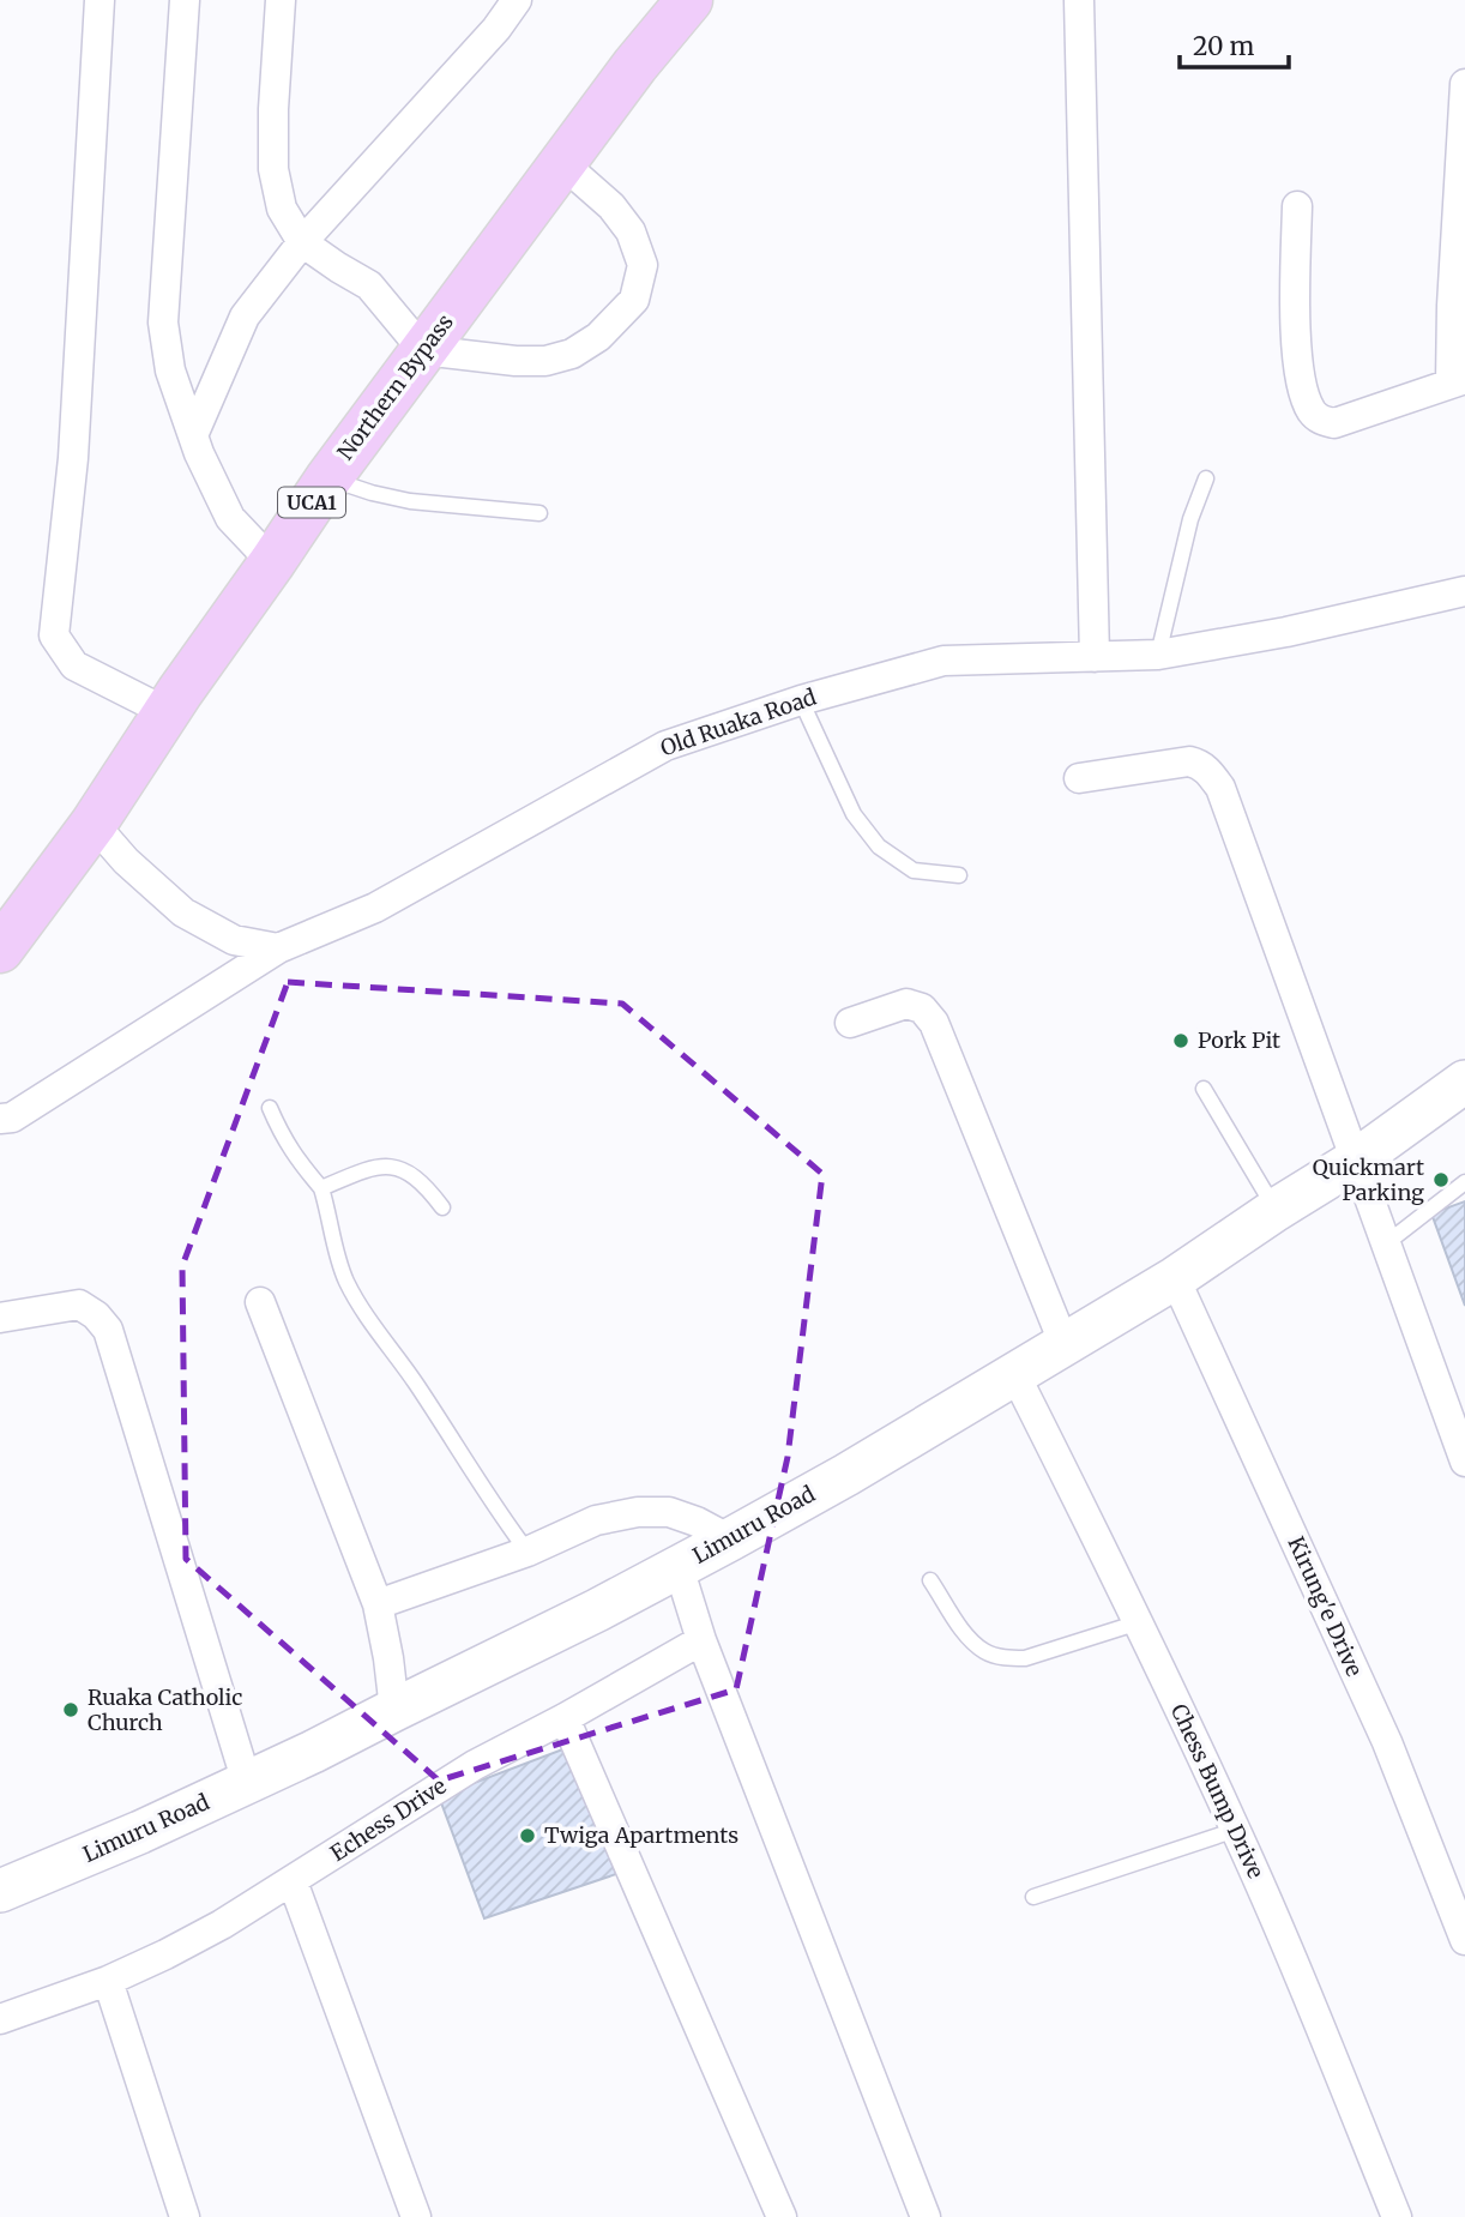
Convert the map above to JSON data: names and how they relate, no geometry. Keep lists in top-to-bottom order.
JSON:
{
  "streets": {
    "main road": ["Northern Bypass", "UCA1", "Limuru Road"],
    "street": [
      "Old Ruaka Road",
      "Kirung'e Drive",
      "Chess Bump Drive",
      "Echess Drive"
    ]
  },
  "crossings": [
    ["Limuru Road", "Kirung'e Drive"],
    ["Limuru Road", "Chess Bump Drive"]
  ],
  "places": [
    "Pork Pit",
    "Quickmart Parking",
    "Ruaka Catholic Church",
    "Twiga Apartments"
  ],
  "scale_bar": "20 m"
}
